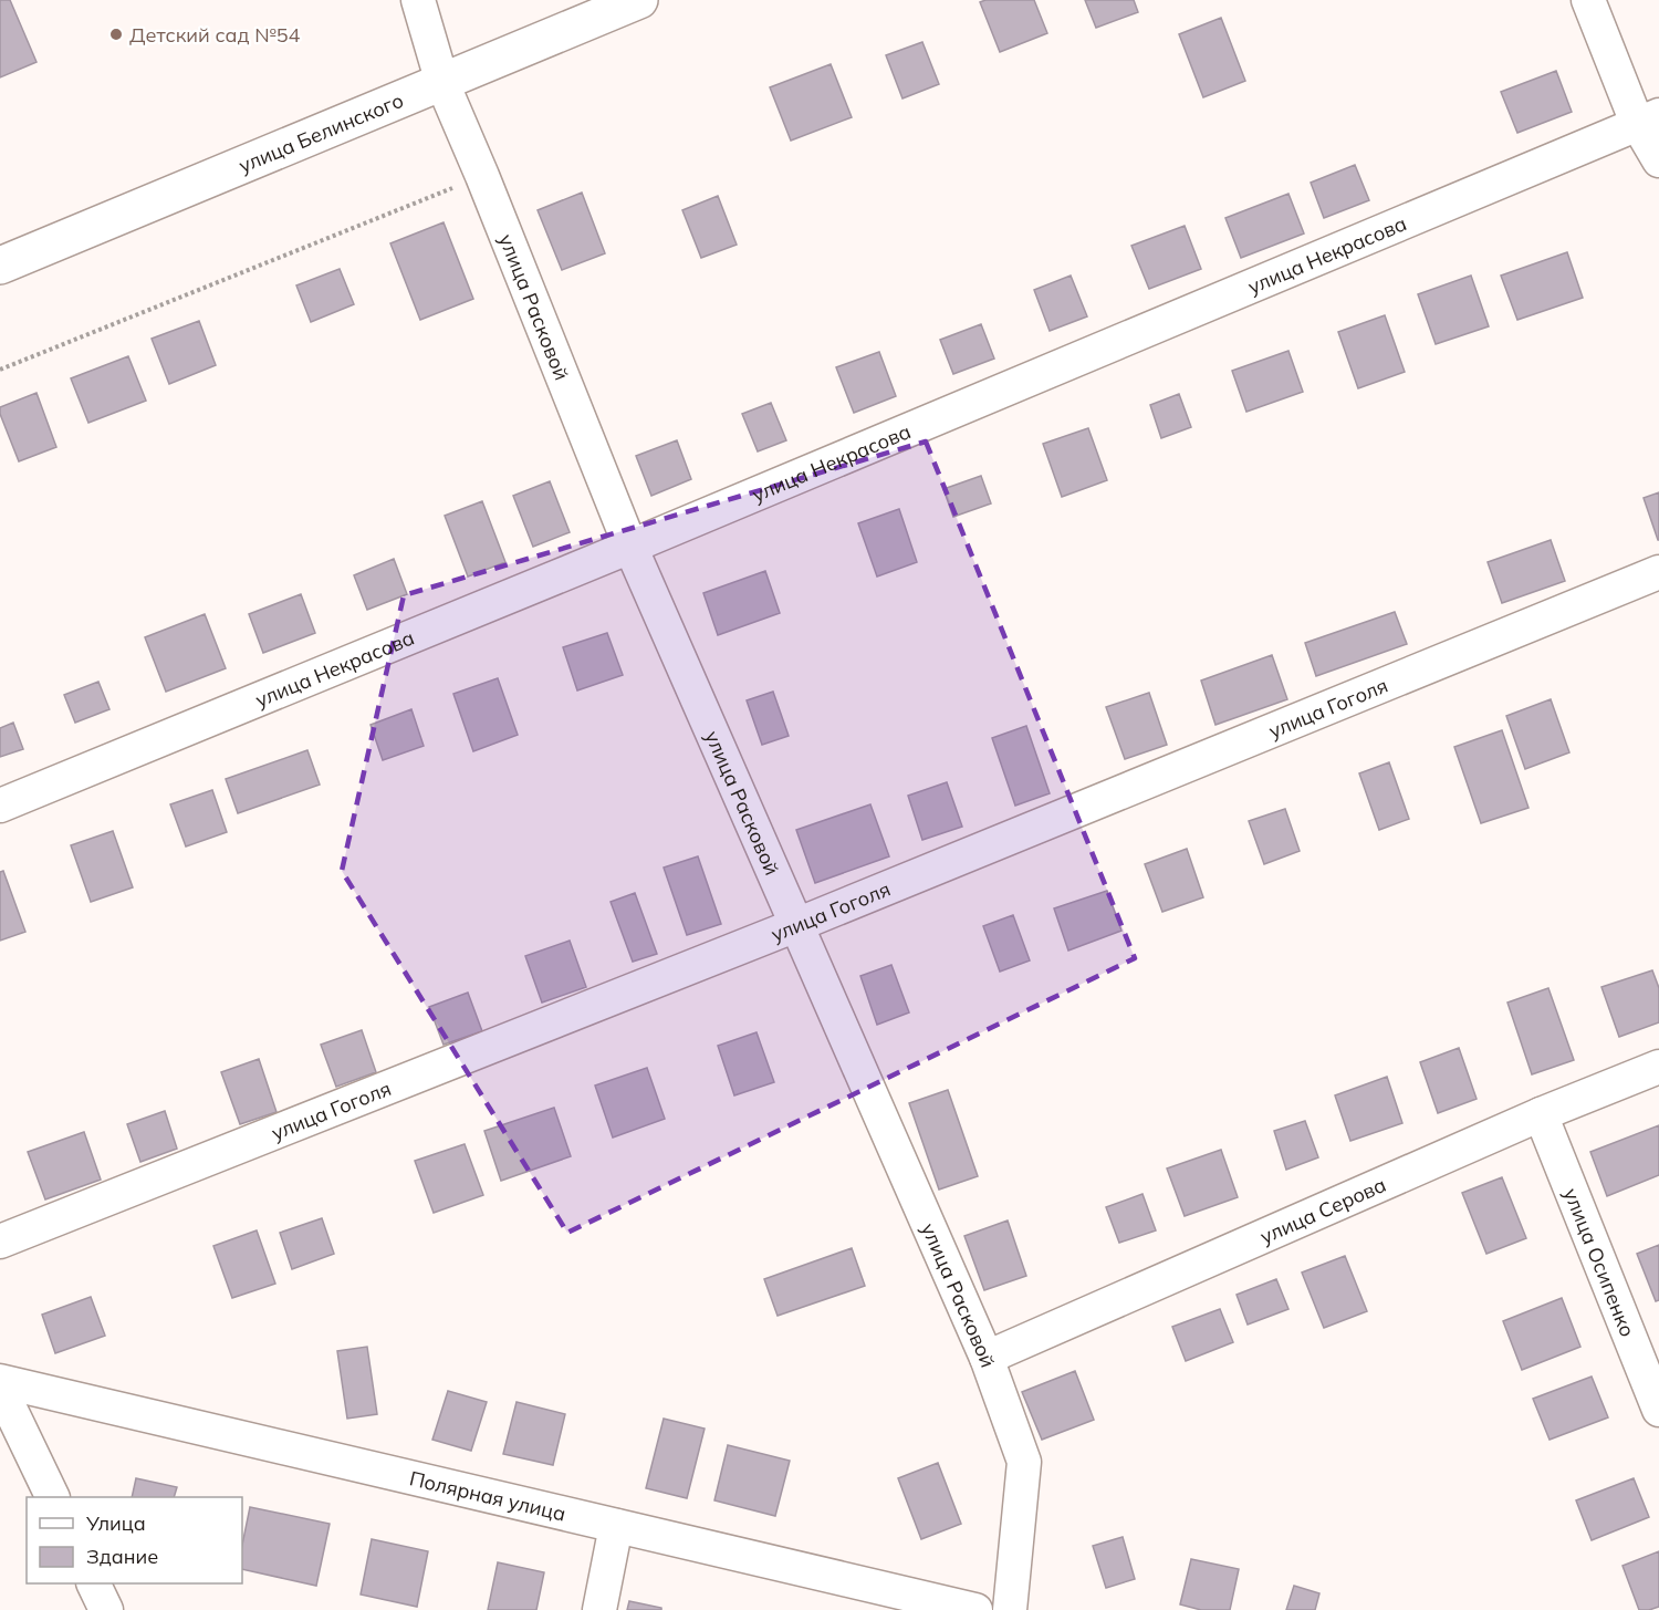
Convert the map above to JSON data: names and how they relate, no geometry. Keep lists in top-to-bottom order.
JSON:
{
  "streets": {
    "main road": ["улица Белинского"],
    "street": [
      "улица Некрасова",
      "улица Расковой",
      "улица Гоголя",
      "улица Серова",
      "улица Осипенко",
      "Полярная улица"
    ]
  },
  "crossings": [
    ["улица Белинского", "улица Расковой"],
    ["улица Некрасова", "улица Расковой"],
    ["улица Расковой", "улица Гоголя"],
    ["улица Расковой", "улица Серова"],
    ["улица Серова", "улица Осипенко"]
  ],
  "places": ["Детский сад №54"],
  "legend": ["Улица", "Здание"]
}
